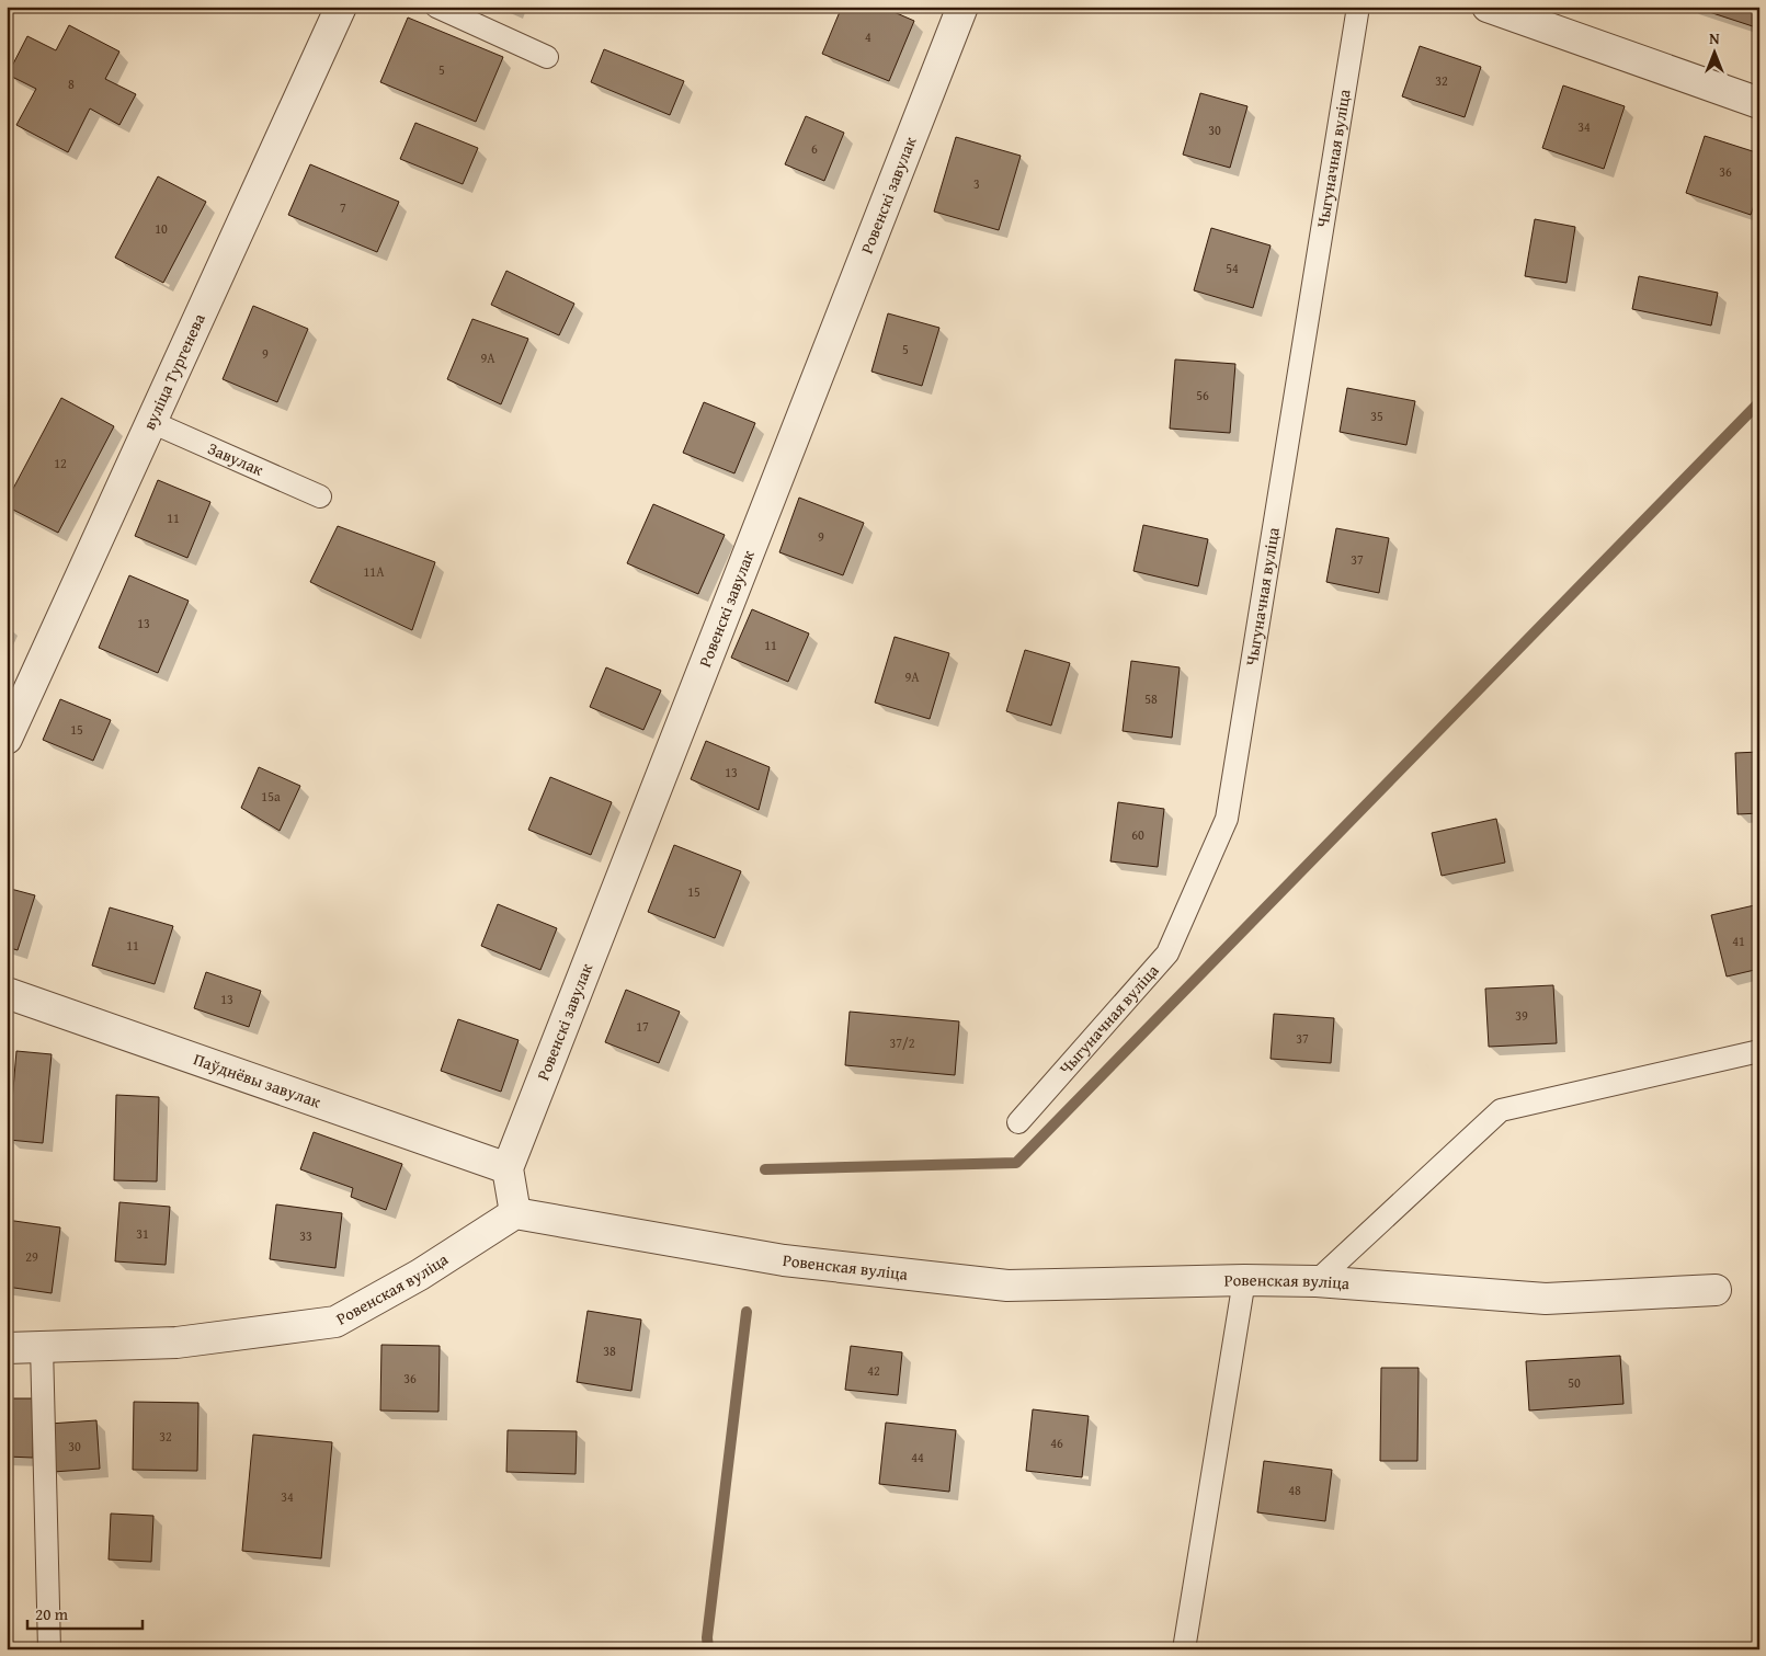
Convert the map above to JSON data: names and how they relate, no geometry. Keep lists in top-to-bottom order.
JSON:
{
  "streets": {
    "street": [
      "Ровенскі завулак",
      "вуліца Тургенева",
      "Паўднёвы завулак",
      "Ровенская вуліца"
    ],
    "lane": ["Чыгуначная вуліца", "Завулак"]
  },
  "crossings": [
    ["Ровенскі завулак", "Паўднёвы завулак"],
    ["вуліца Тургенева", "Завулак"]
  ],
  "house_numbers": [
    "4",
    "5",
    "32",
    "8",
    "34",
    "30",
    "6",
    "36",
    "3",
    "7",
    "10",
    "54",
    "5",
    "9",
    "9А",
    "56",
    "35",
    "12",
    "11",
    "9",
    "37",
    "11А",
    "13",
    "11",
    "9А",
    "58",
    "15",
    "13",
    "15а",
    "60",
    "15",
    "41",
    "11",
    "13",
    "39",
    "17",
    "37",
    "37/2",
    "31",
    "33",
    "29",
    "38",
    "42",
    "36",
    "50",
    "32",
    "46",
    "30",
    "44",
    "48",
    "34"
  ],
  "scale_bar": "20 m",
  "north": "top"
}
